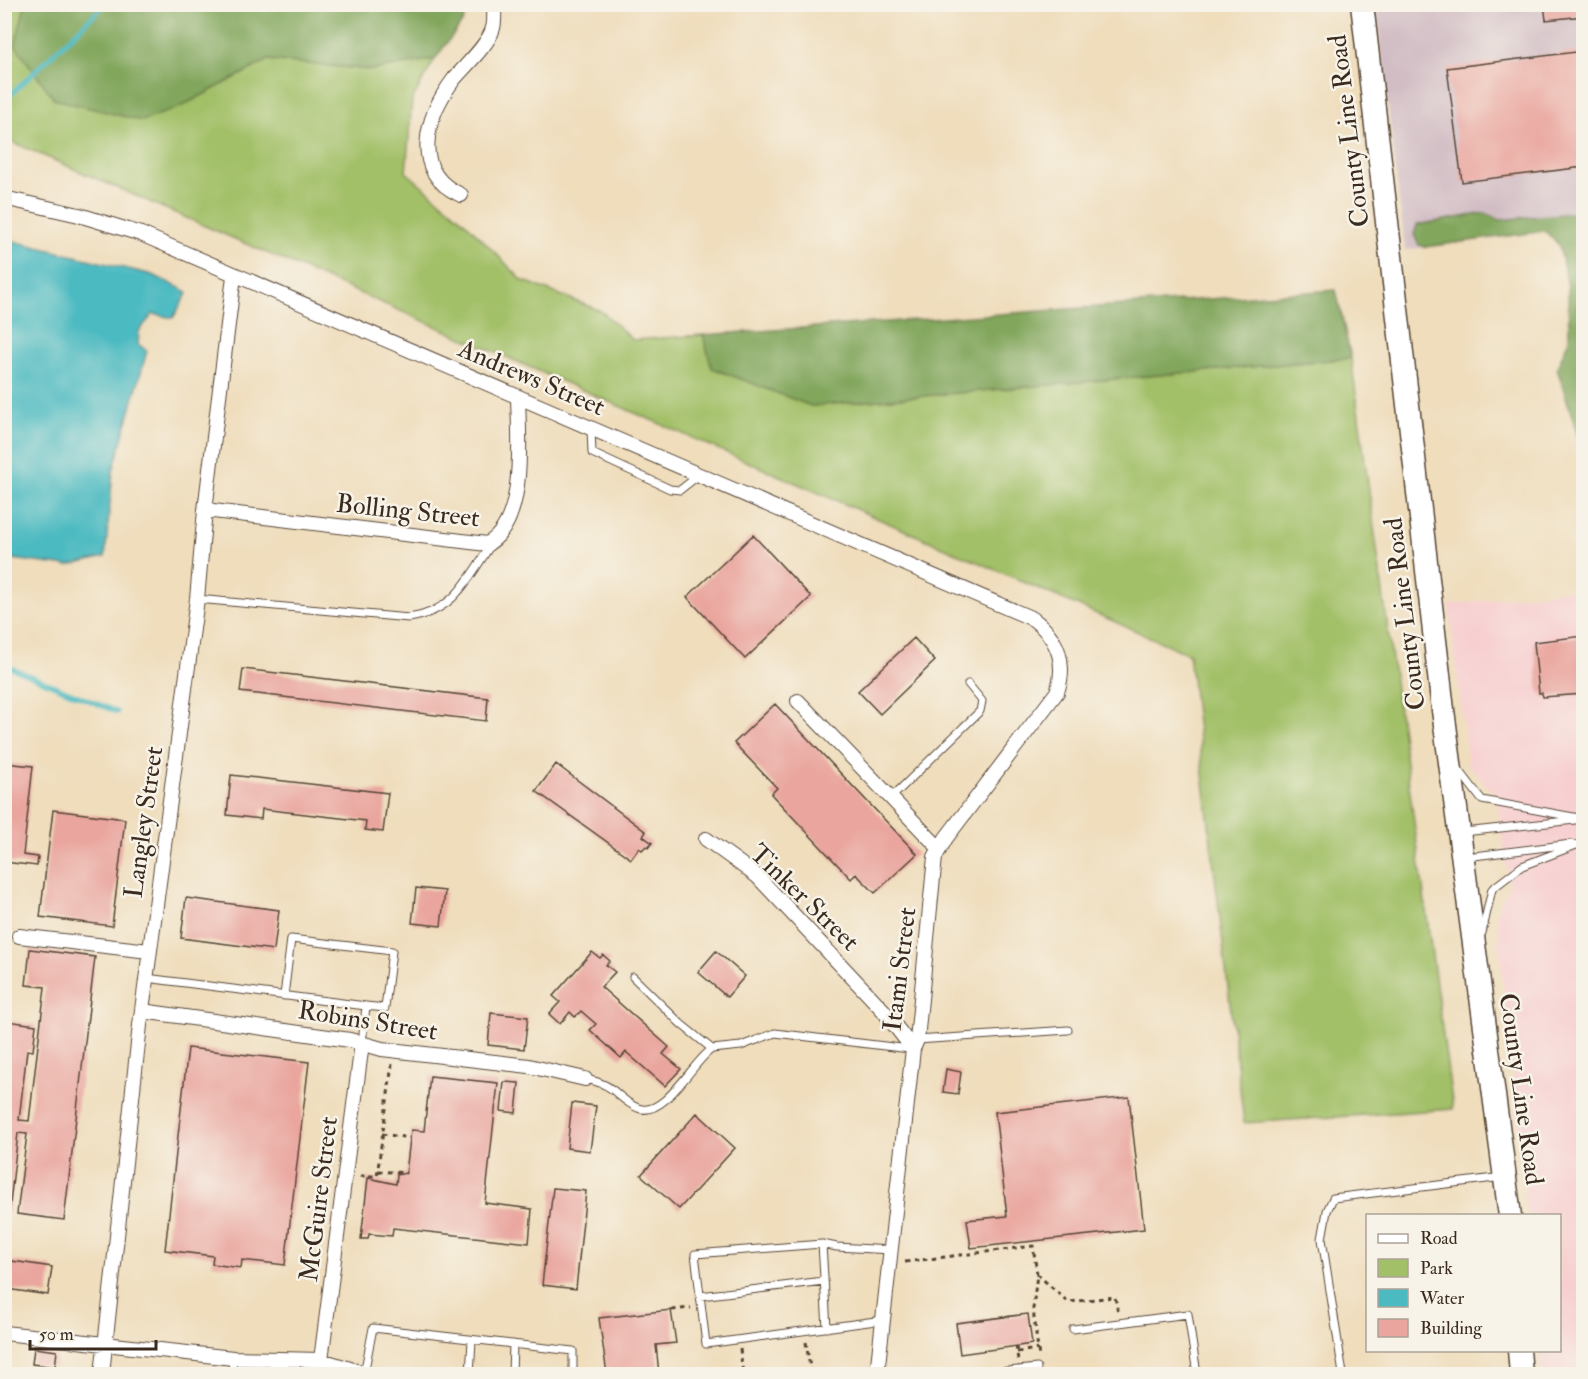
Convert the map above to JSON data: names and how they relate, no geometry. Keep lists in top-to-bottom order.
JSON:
{
  "streets": {
    "main road": ["County Line Road"],
    "street": [
      "Andrews Street",
      "Bolling Street",
      "Langley Street",
      "Tinker Street",
      "Itami Street",
      "Robins Street",
      "McGuire Street"
    ]
  },
  "crossings": [
    ["Andrews Street", "Bolling Street"],
    ["Andrews Street", "Langley Street"],
    ["Andrews Street", "Itami Street"],
    ["Bolling Street", "Langley Street"],
    ["Langley Street", "Robins Street"],
    ["Tinker Street", "Itami Street"],
    ["Robins Street", "McGuire Street"]
  ],
  "legend": [
    "Road",
    "Park",
    "Water",
    "Building"
  ],
  "scale_bar": "50 m"
}
